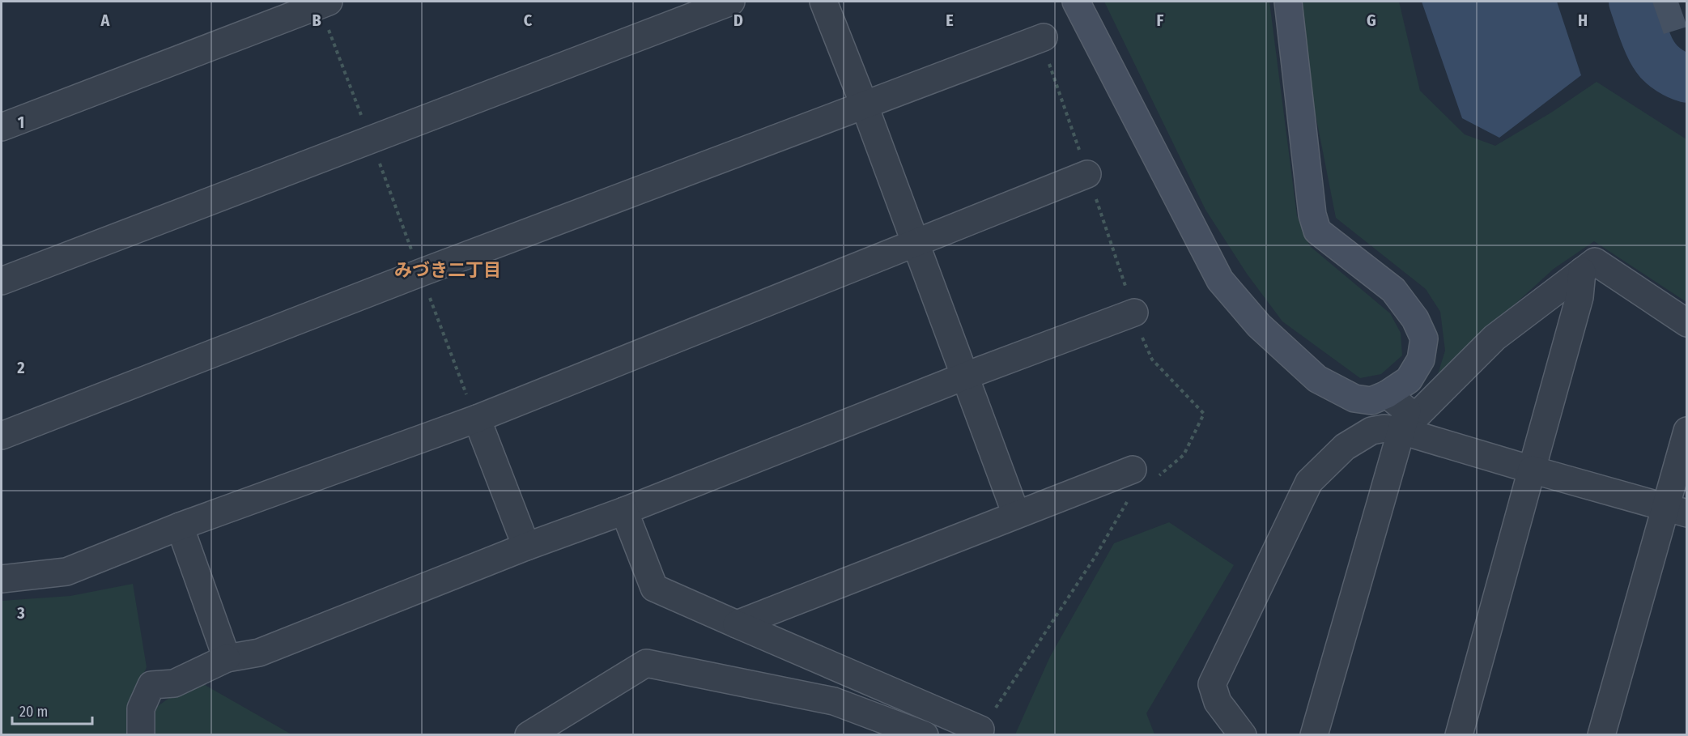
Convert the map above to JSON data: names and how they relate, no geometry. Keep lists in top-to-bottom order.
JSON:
{
  "districts": ["みづき二丁目"],
  "scale_bar": "20 m",
  "grid": {
    "columns": [
      "A",
      "B",
      "C",
      "D",
      "E",
      "F",
      "G",
      "H"
    ],
    "rows": ["1", "2", "3"]
  }
}
